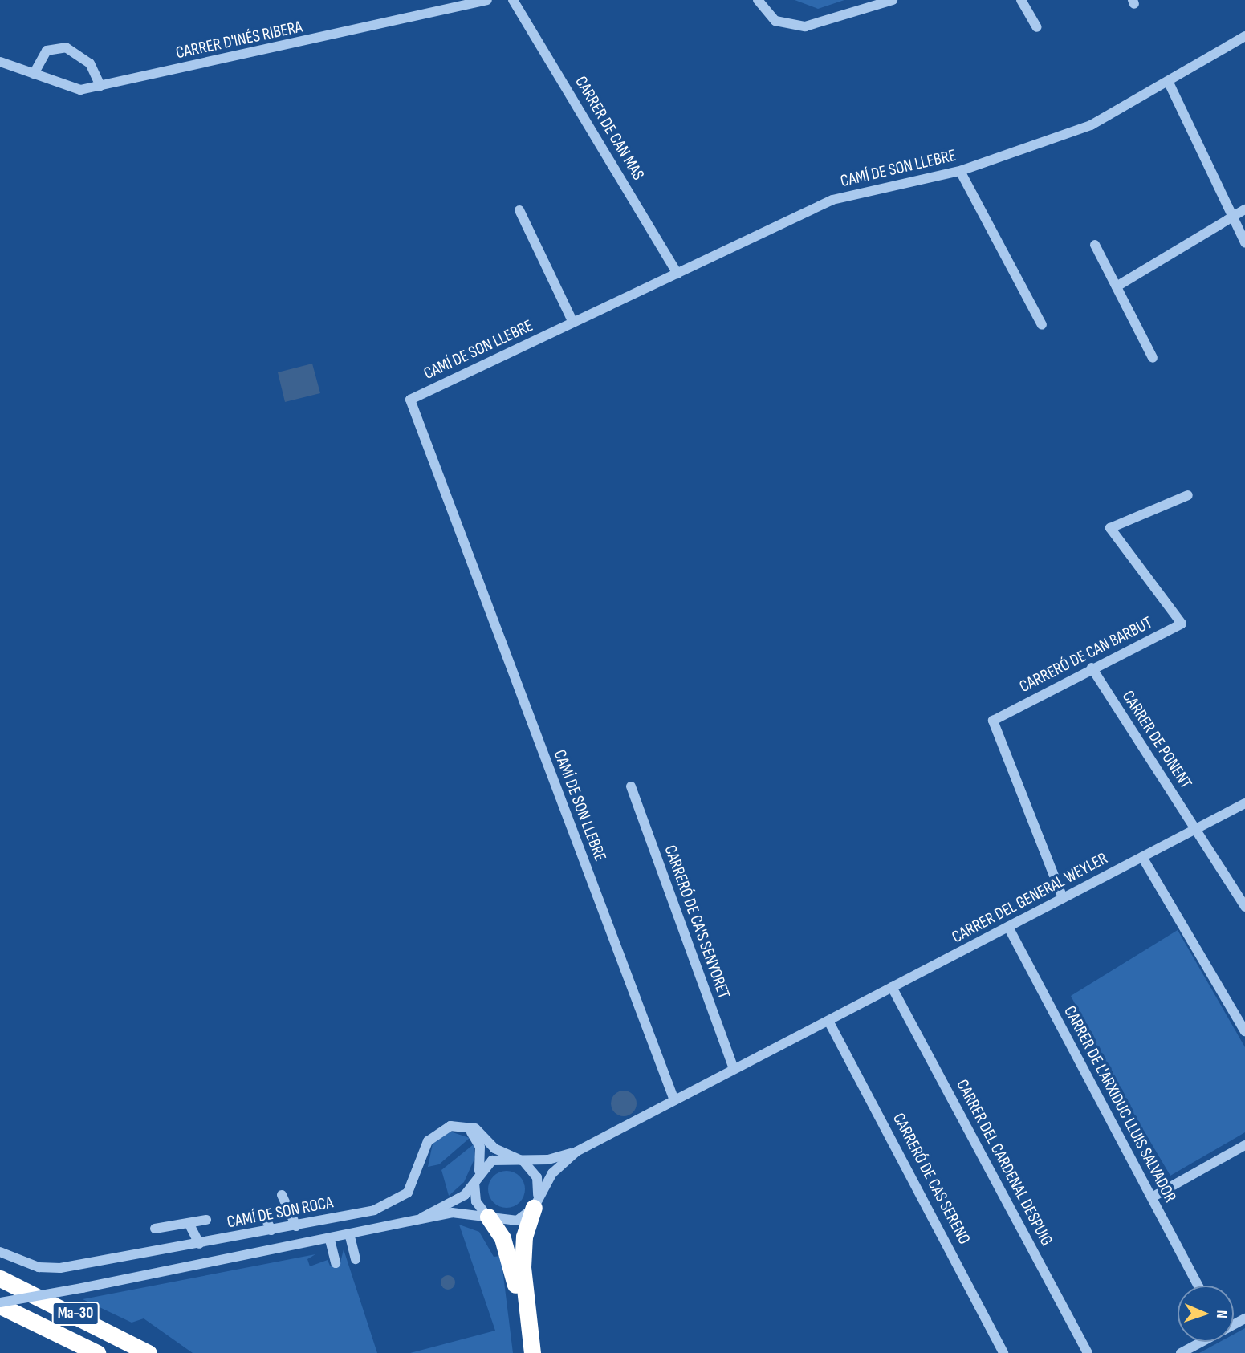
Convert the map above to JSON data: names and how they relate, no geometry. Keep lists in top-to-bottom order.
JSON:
{
  "streets": {
    "highway": ["Ma-30"],
    "street": [
      "CARRER D'INÉS RIBERA",
      "CARRER DE CAN MAS",
      "CAMÍ DE SON LLEBRE",
      "CARRERÓ DE CAN BARBUT",
      "CARRER DE PONENT",
      "CARRER DEL GENERAL WEYLER",
      "CARRERÓ DE CA'S SENYORET",
      "CARRER DE L'ARXIDUC LLUIS SALVADOR",
      "CARRER DEL CARDENAL DESPUIG",
      "CARRERÓ DE CAS SERENO",
      "CAMÍ DE SON ROCA"
    ]
  },
  "crossings": [
    ["CARRER DE CAN MAS", "CAMÍ DE SON LLEBRE"],
    ["CAMÍ DE SON LLEBRE", "CARRER DEL GENERAL WEYLER"],
    ["CARRERÓ DE CAN BARBUT", "CARRER DE PONENT"],
    ["CARRERÓ DE CAN BARBUT", "CARRER DEL GENERAL WEYLER"],
    ["CARRER DE PONENT", "CARRER DEL GENERAL WEYLER"],
    ["CARRER DEL GENERAL WEYLER", "CARRERÓ DE CA'S SENYORET"],
    ["CARRER DEL GENERAL WEYLER", "CARRER DE L'ARXIDUC LLUIS SALVADOR"],
    ["CARRER DEL GENERAL WEYLER", "CARRER DEL CARDENAL DESPUIG"],
    ["CARRER DEL GENERAL WEYLER", "CARRERÓ DE CAS SERENO"]
  ],
  "north": "right"
}
